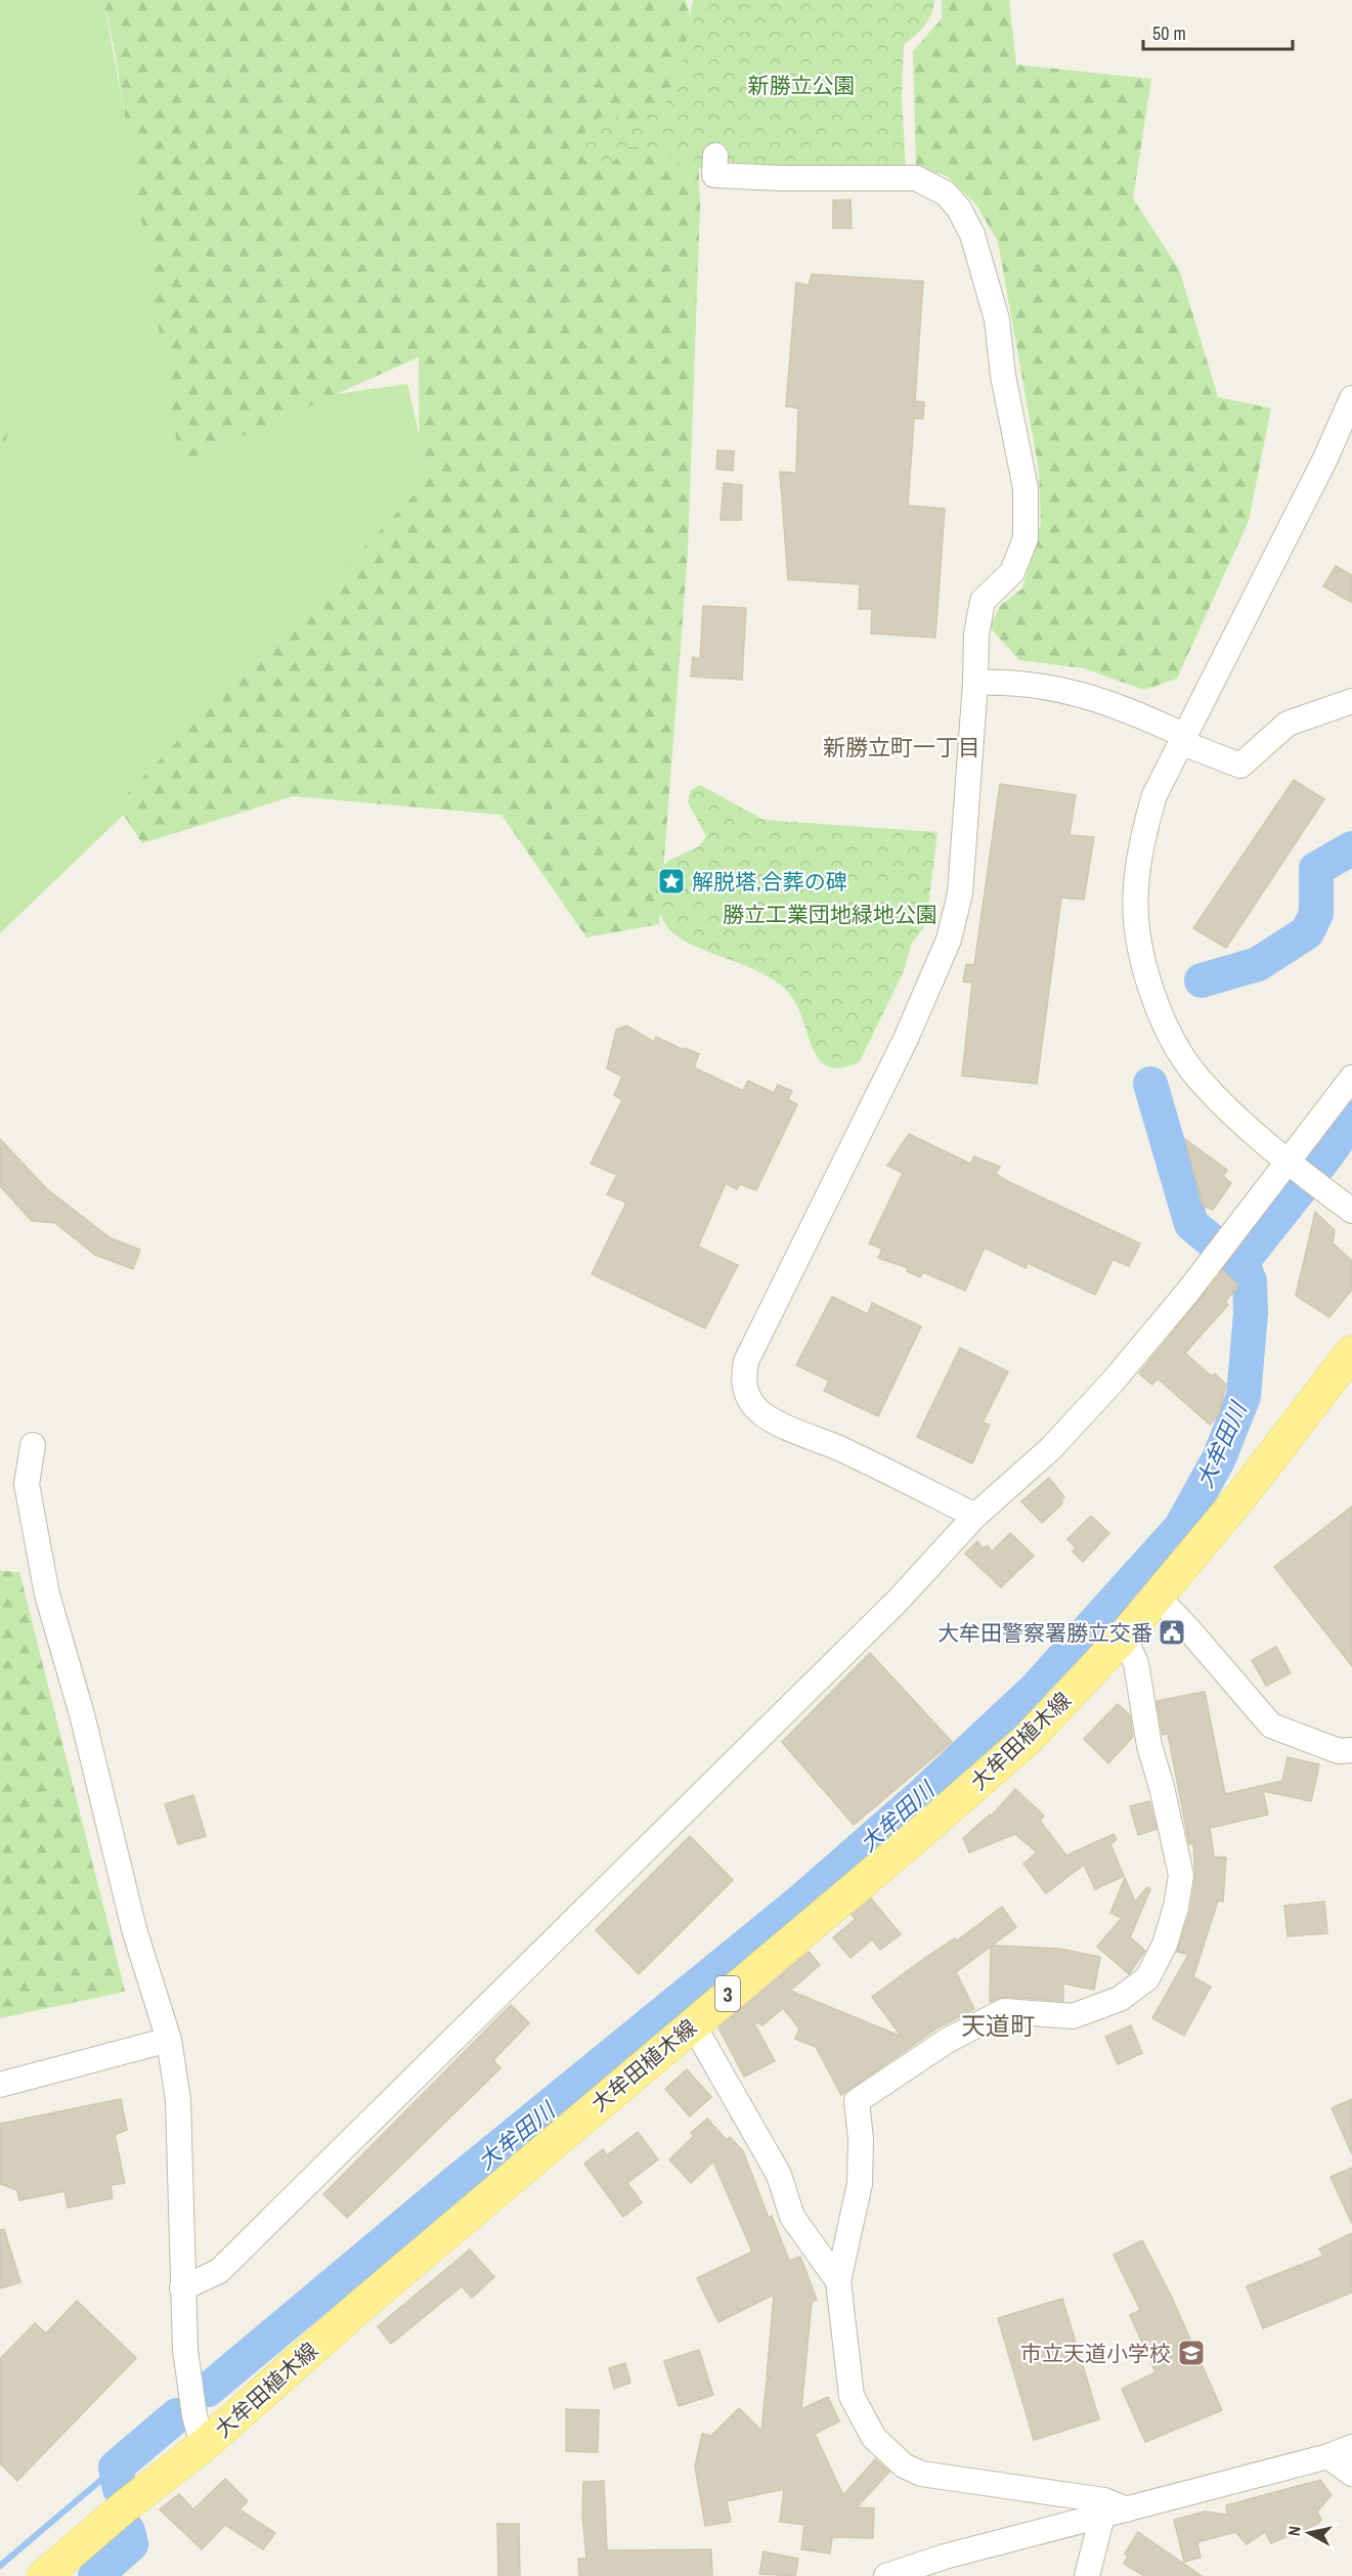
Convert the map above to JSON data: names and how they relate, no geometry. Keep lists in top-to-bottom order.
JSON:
{
  "streets": {
    "main road": ["大牟田植木線", "3"]
  },
  "districts": ["新勝立町一丁目", "天道町"],
  "water": ["大牟田川"],
  "parks": ["新勝立公園", "勝立工業団地緑地公園"],
  "places": {
    "place": ["解脱塔,合葬の碑"],
    "public building": ["大牟田警察署勝立交番"],
    "school or university": ["市立天道小学校"]
  },
  "scale_bar": "50 m",
  "north": "left"
}
